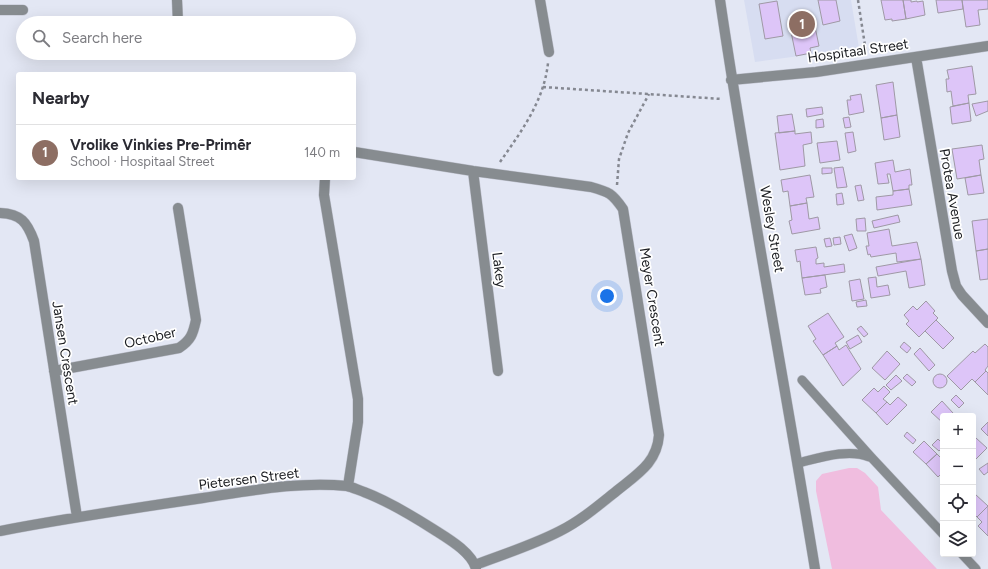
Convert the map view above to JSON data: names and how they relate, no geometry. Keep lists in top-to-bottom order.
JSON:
{
  "streets": {
    "street": [
      "Hospitaal Street",
      "Protea Avenue",
      "Wesley Street",
      "Lakey",
      "Meyer Crescent",
      "October",
      "Jansen Crescent",
      "Pietersen Street"
    ]
  },
  "crossings": [
    ["Hospitaal Street", "Protea Avenue"],
    ["Hospitaal Street", "Wesley Street"],
    ["Meyer Crescent", "Pietersen Street"],
    ["October", "Jansen Crescent"],
    ["Jansen Crescent", "Pietersen Street"]
  ],
  "page": {
    "pins": "1",
    "search": "Search here",
    "heading": "Nearby",
    "list": [
      {
        "mark": "1",
        "name": "Vrolike Vinkies Pre-Primêr",
        "note": "School · Hospitaal Street",
        "value": "140 m"
      }
    ],
    "map_buttons": ["+", "−"]
  }
}
